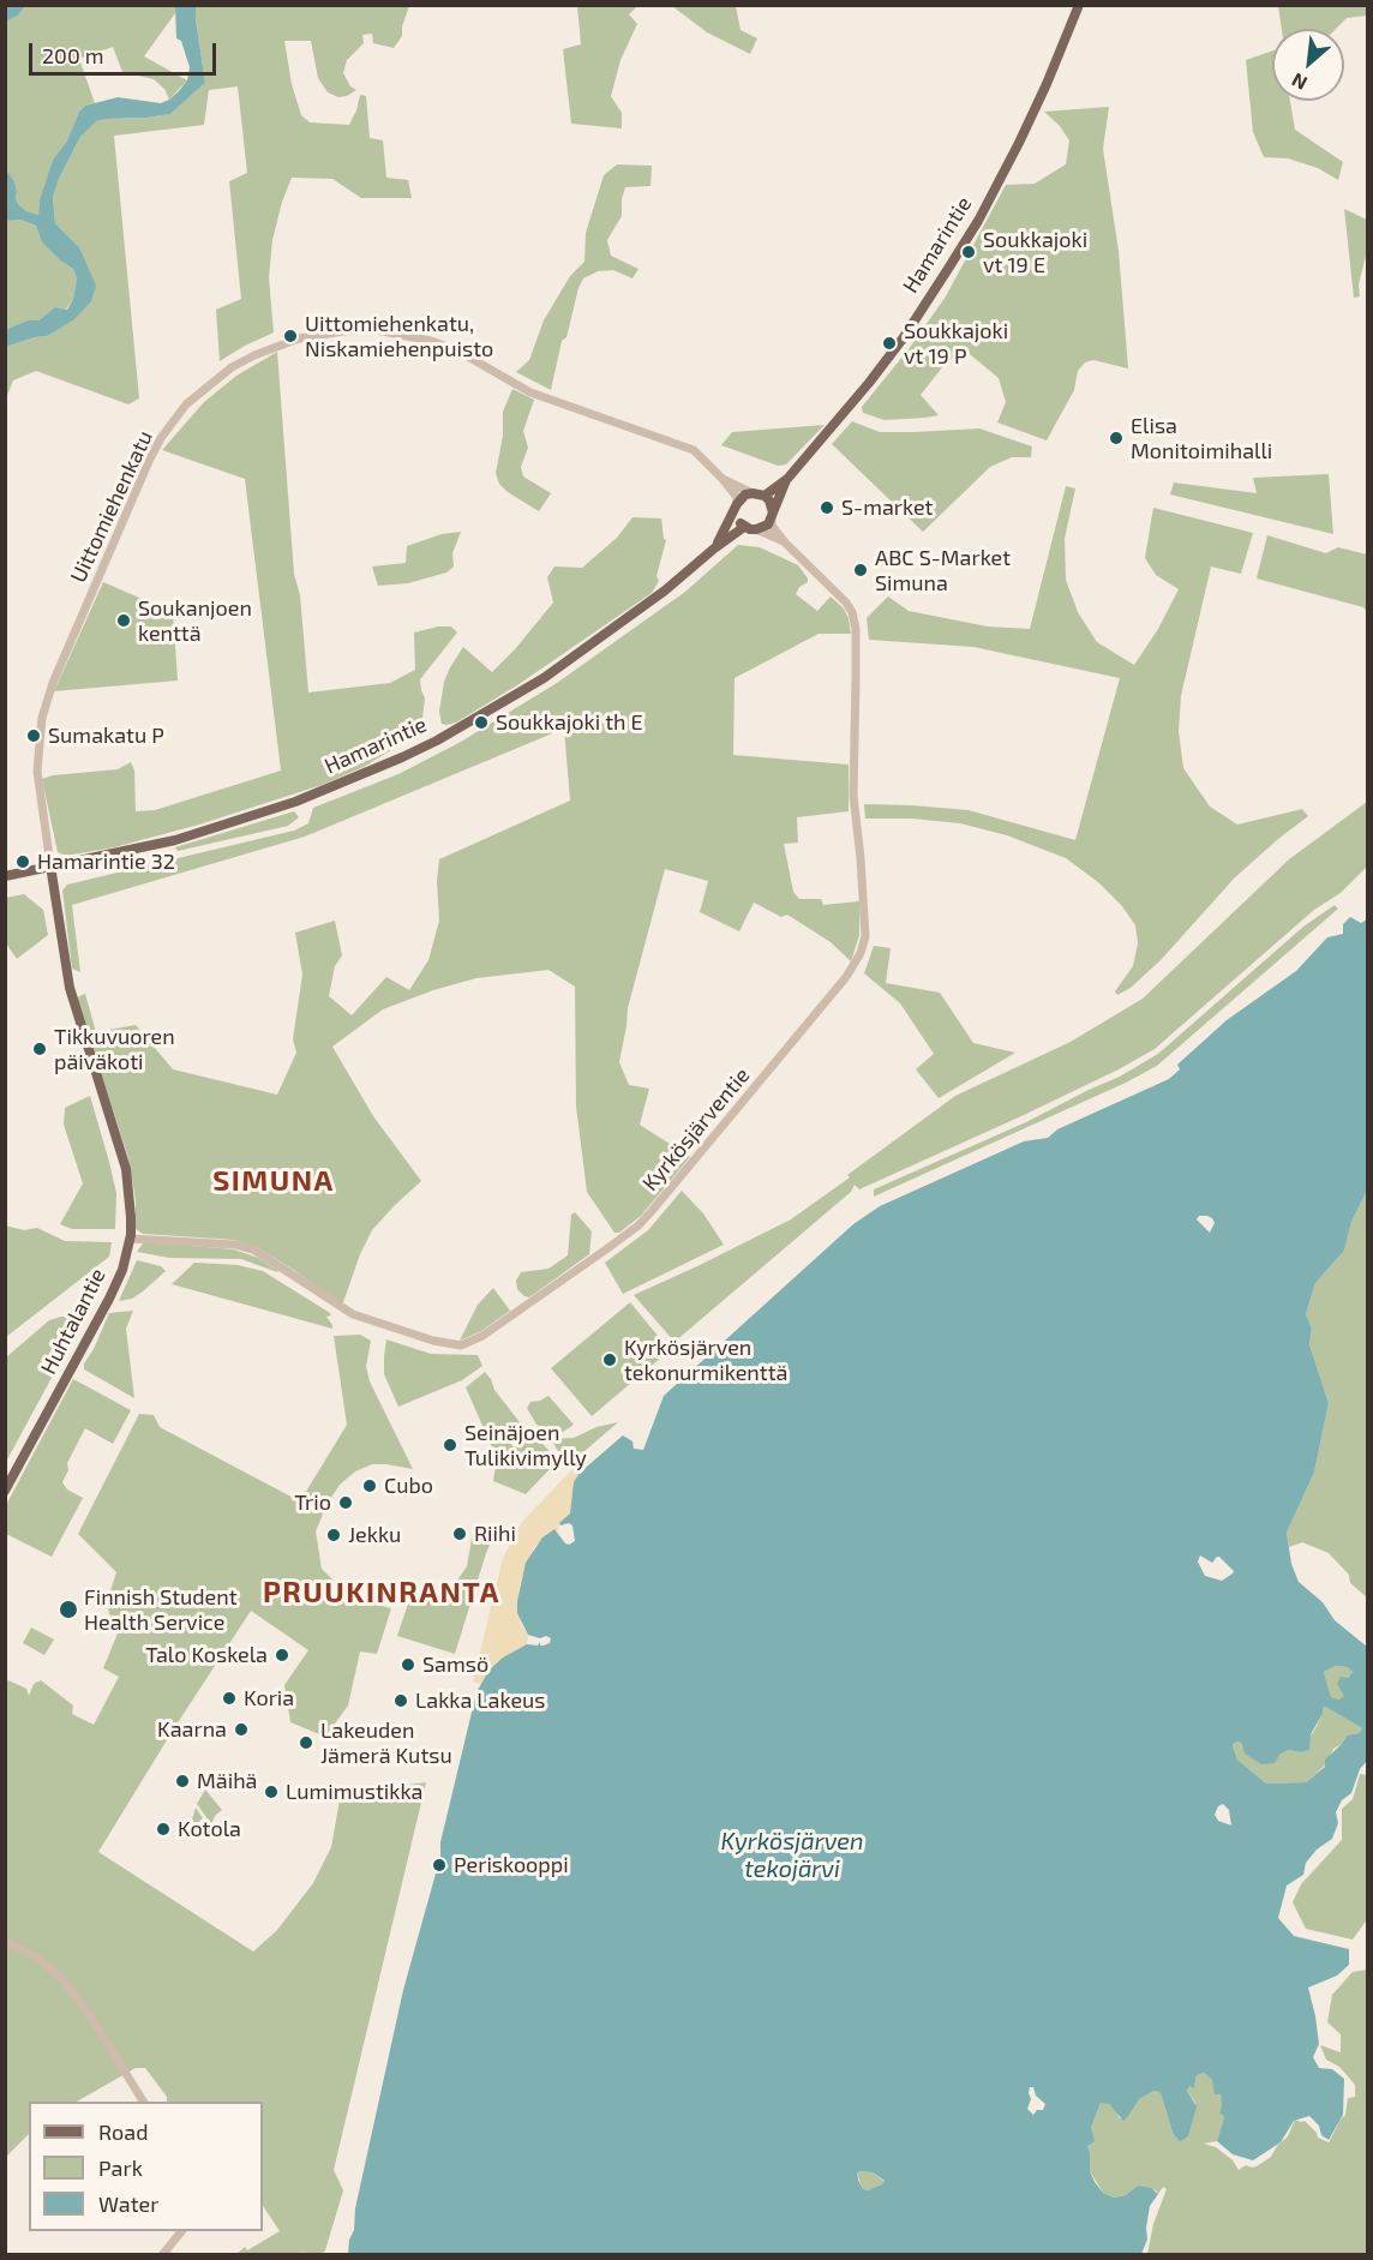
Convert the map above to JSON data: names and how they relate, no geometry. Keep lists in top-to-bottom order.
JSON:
{
  "streets": {
    "main road": ["Hamarintie", "Huhtalantie"],
    "street": ["Uittomiehenkatu", "Kyrkösjärventie"]
  },
  "crossings": [
    ["Hamarintie", "Uittomiehenkatu"],
    ["Hamarintie", "Kyrkösjärventie"],
    ["Hamarintie", "Huhtalantie"],
    ["Uittomiehenkatu", "Kyrkösjärventie"],
    ["Uittomiehenkatu", "Huhtalantie"],
    ["Kyrkösjärventie", "Huhtalantie"]
  ],
  "districts": ["SIMUNA", "PRUUKINRANTA"],
  "water": ["Kyrkösjärven tekojärvi"],
  "places": [
    "Soukkajoki vt 19 E",
    "Uittomiehenkatu, Niskamiehenpuisto",
    "Soukkajoki vt 19 P",
    "Elisa Monitoimihalli",
    "S-market",
    "ABC S-Market Simuna",
    "Soukanjoen kenttä",
    "Soukkajoki th E",
    "Sumakatu P",
    "Hamarintie 32",
    "Tikkuvuoren päiväkoti",
    "Kyrkösjärven tekonurmikenttä",
    "Seinäjoen Tulikivimylly",
    "Cubo",
    "Trio",
    "Riihi",
    "Jekku",
    "Finnish Student Health Service",
    "Talo Koskela",
    "Samsö",
    "Koria",
    "Lakka Lakeus",
    "Kaarna",
    "Lakeuden Jämerä Kutsu",
    "Mäihä",
    "Lumimustikka",
    "Kotola",
    "Periskooppi"
  ],
  "legend": ["Road", "Park", "Water"],
  "scale_bar": "200 m",
  "north": "bottom left"
}
